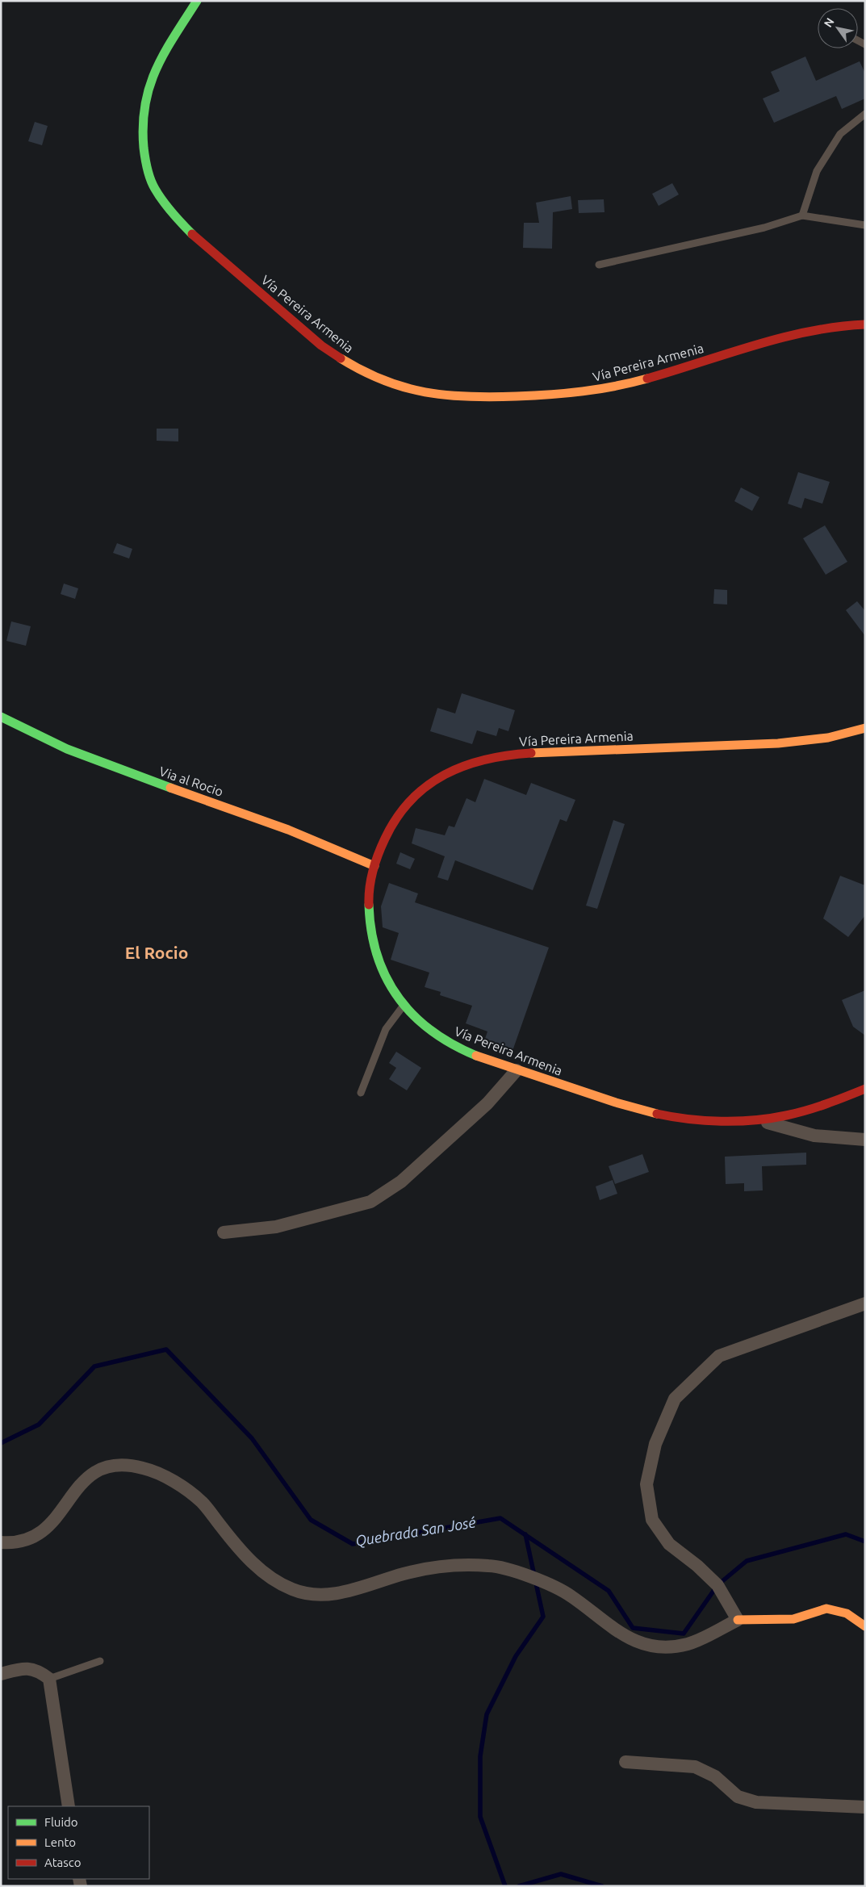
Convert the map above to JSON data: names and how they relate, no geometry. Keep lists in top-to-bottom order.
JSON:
{
  "streets": {
    "main road": ["Vía Pereira Armenia", "Via al Rocio"]
  },
  "crossings": [
    ["Vía Pereira Armenia", "Via al Rocio"]
  ],
  "districts": ["El Rocio"],
  "water": ["Quebrada San José"],
  "legend": ["Fluido", "Lento", "Atasco"],
  "north": "top left"
}
